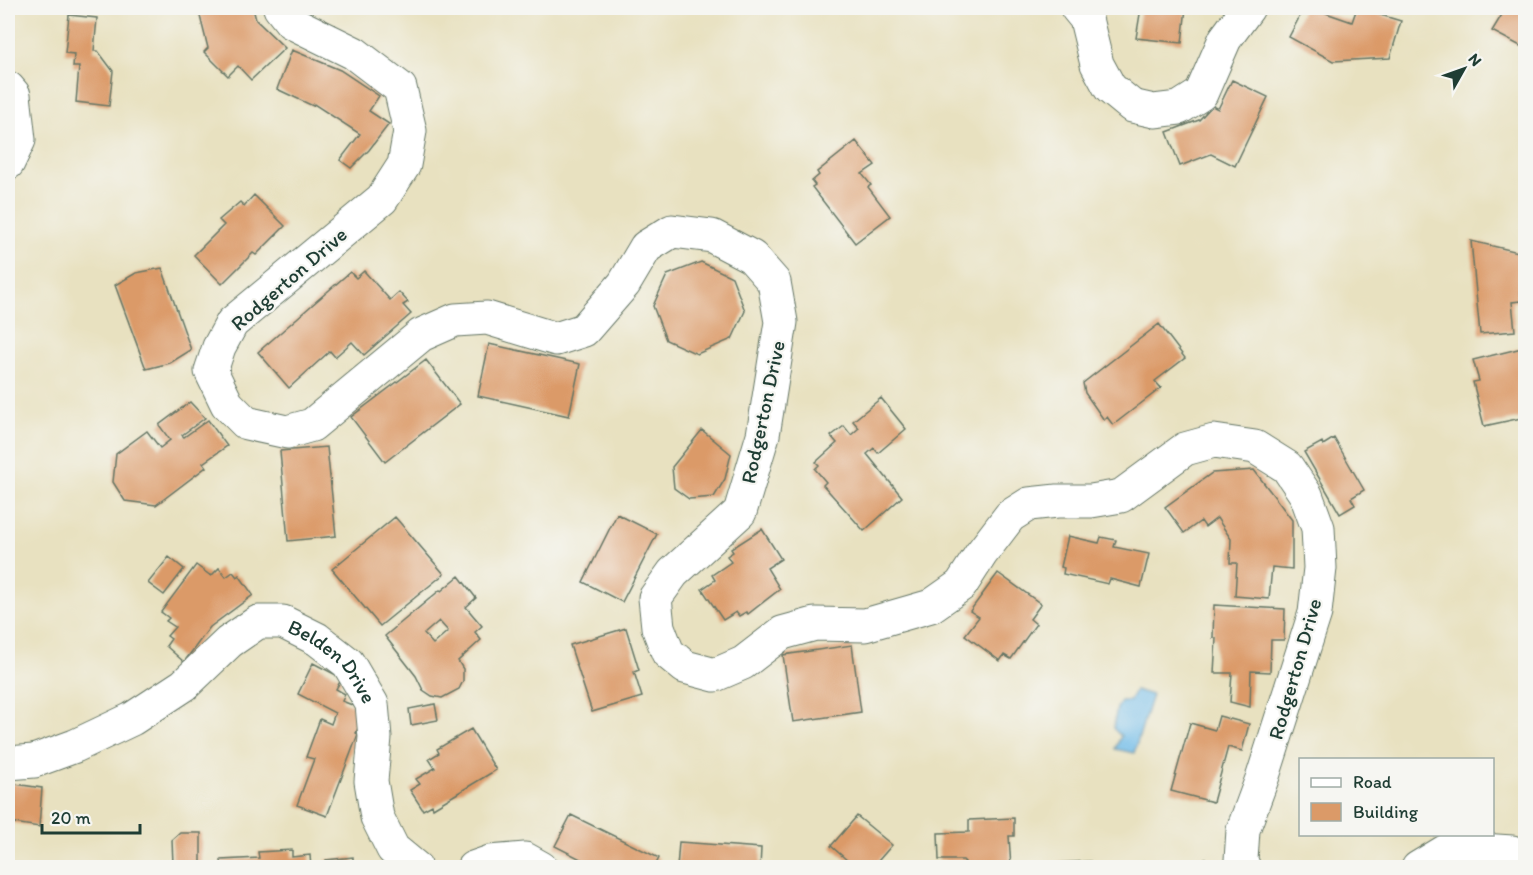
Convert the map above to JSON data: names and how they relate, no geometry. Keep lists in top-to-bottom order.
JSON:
{
  "streets": {
    "street": ["Rodgerton Drive", "Belden Drive"]
  },
  "legend": ["Road", "Building"],
  "scale_bar": "20 m",
  "north": "top right"
}
